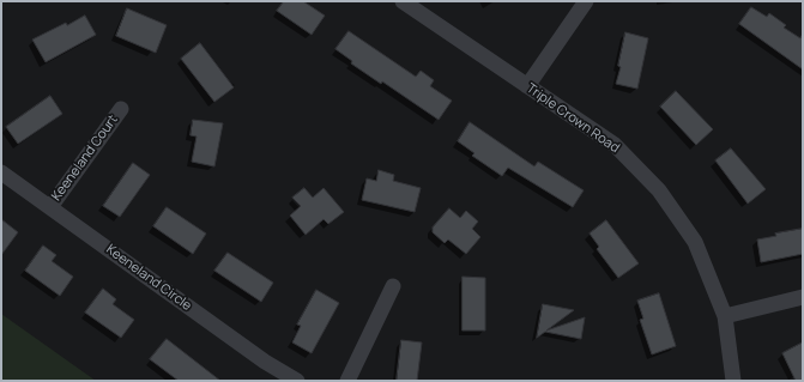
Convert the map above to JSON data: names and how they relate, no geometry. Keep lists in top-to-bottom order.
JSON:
{
  "streets": {
    "street": ["Triple Crown Road", "Keeneland Court", "Keeneland Circle"]
  },
  "crossings": [
    ["Keeneland Court", "Keeneland Circle"]
  ]
}
